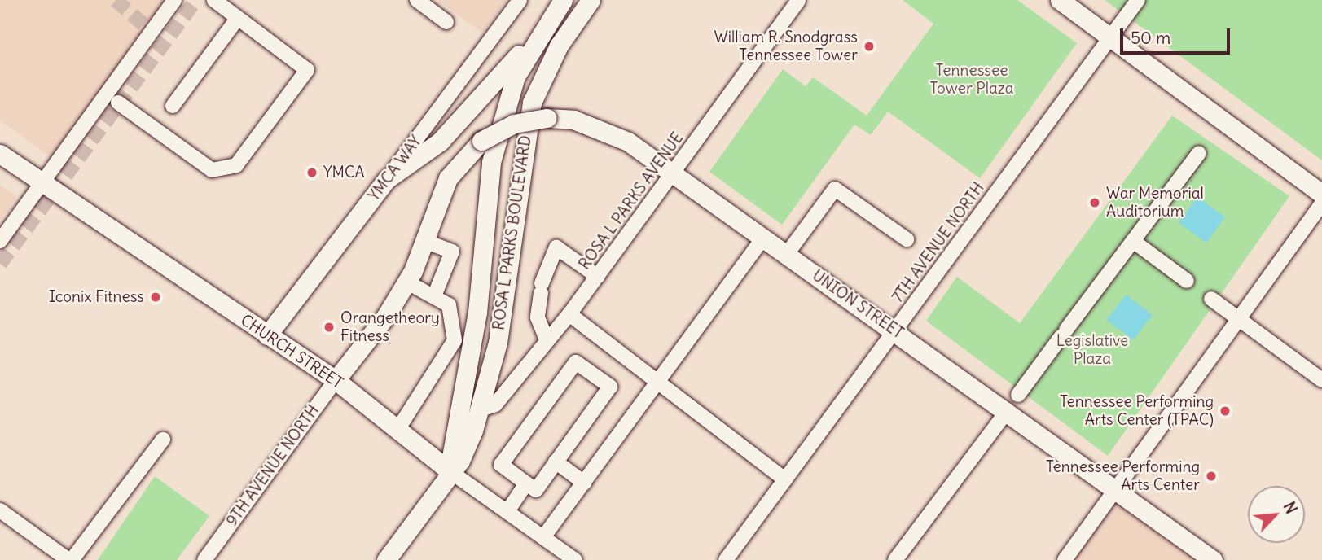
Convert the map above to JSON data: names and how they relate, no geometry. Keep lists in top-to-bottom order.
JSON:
{
  "streets": {
    "main road": [
      "YMCA WAY",
      "ROSA L PARKS BOULEVARD",
      "UNION STREET",
      "CHURCH STREET",
      "9TH AVENUE NORTH"
    ],
    "street": ["ROSA L PARKS AVENUE", "7TH AVENUE NORTH"]
  },
  "crossings": [
    ["YMCA WAY", "CHURCH STREET"],
    ["ROSA L PARKS AVENUE", "ROSA L PARKS BOULEVARD"],
    ["ROSA L PARKS AVENUE", "UNION STREET"],
    ["ROSA L PARKS BOULEVARD", "CHURCH STREET"],
    ["7TH AVENUE NORTH", "UNION STREET"],
    ["UNION STREET", "9TH AVENUE NORTH"],
    ["CHURCH STREET", "9TH AVENUE NORTH"]
  ],
  "parks": ["Tennessee Tower Plaza", "Legislative Plaza"],
  "places": [
    "William R. Snodgrass Tennessee Tower",
    "YMCA",
    "War Memorial Auditorium",
    "Iconix Fitness",
    "Orangetheory Fitness",
    "Tennessee Performing Arts Center (TPAC)",
    "Tennessee Performing Arts Center"
  ],
  "scale_bar": "50 m",
  "north": "top right"
}
